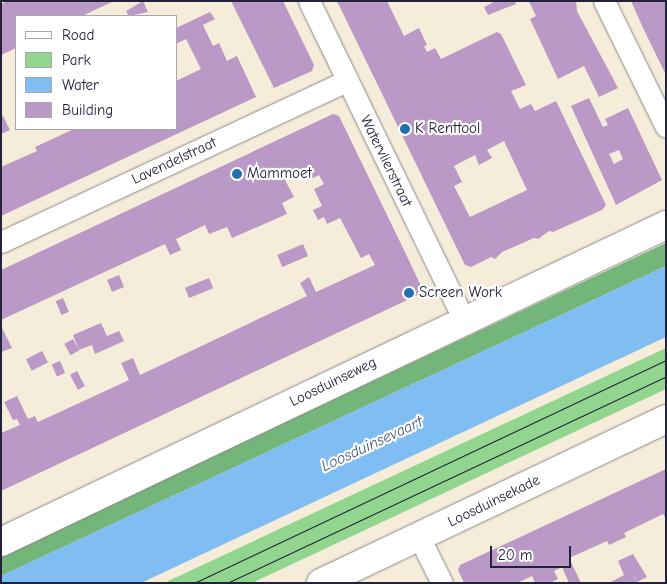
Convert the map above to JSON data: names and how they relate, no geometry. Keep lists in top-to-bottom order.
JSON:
{
  "streets": {
    "main road": ["Loosduinseweg", "Loosduinsekade"],
    "street": ["Lavendelstraat", "Watervlierstraat"]
  },
  "crossings": [
    ["Lavendelstraat", "Watervlierstraat"],
    ["Watervlierstraat", "Loosduinseweg"]
  ],
  "water": ["Loosduinsevaart"],
  "places": ["K Renttool", "Mammoet", "Screen Work"],
  "legend": [
    "Road",
    "Park",
    "Water",
    "Building"
  ],
  "scale_bar": "20 m"
}
